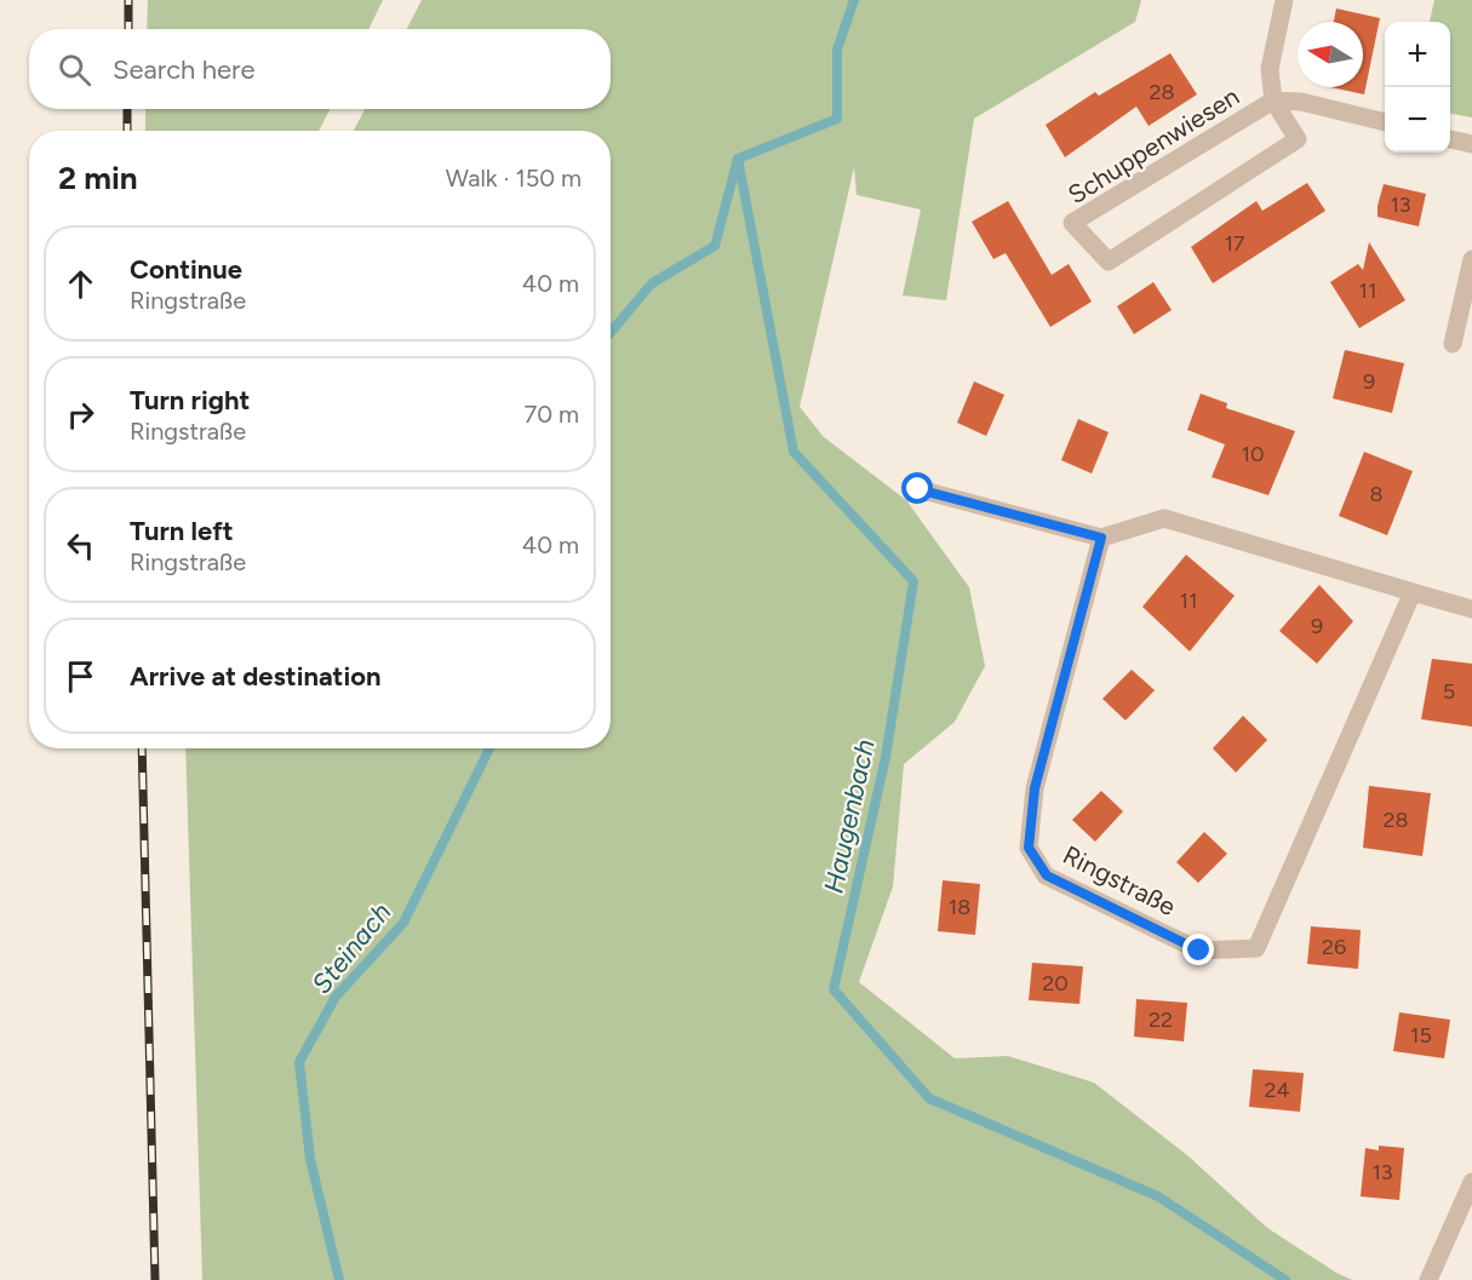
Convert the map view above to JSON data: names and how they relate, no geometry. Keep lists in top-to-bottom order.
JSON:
{
  "streets": {
    "street": ["Schuppenwiesen", "Ringstraße"]
  },
  "water": ["Haugenbach", "Steinach"],
  "house_numbers": [
    "28",
    "13",
    "17",
    "11",
    "9",
    "10",
    "8",
    "11",
    "9",
    "5",
    "28",
    "18",
    "26",
    "20",
    "22",
    "15",
    "24",
    "13"
  ],
  "north": "left",
  "page": {
    "map_buttons": ["+", "−"],
    "search": "Search here",
    "heading": ["2 min", "Walk · 150 m"],
    "list": [
      ["Continue", "Ringstraße", "40 m"],
      ["Turn right", "Ringstraße", "70 m"],
      ["Turn left", "Ringstraße", "40 m"],
      "Arrive at destination"
    ]
  }
}
